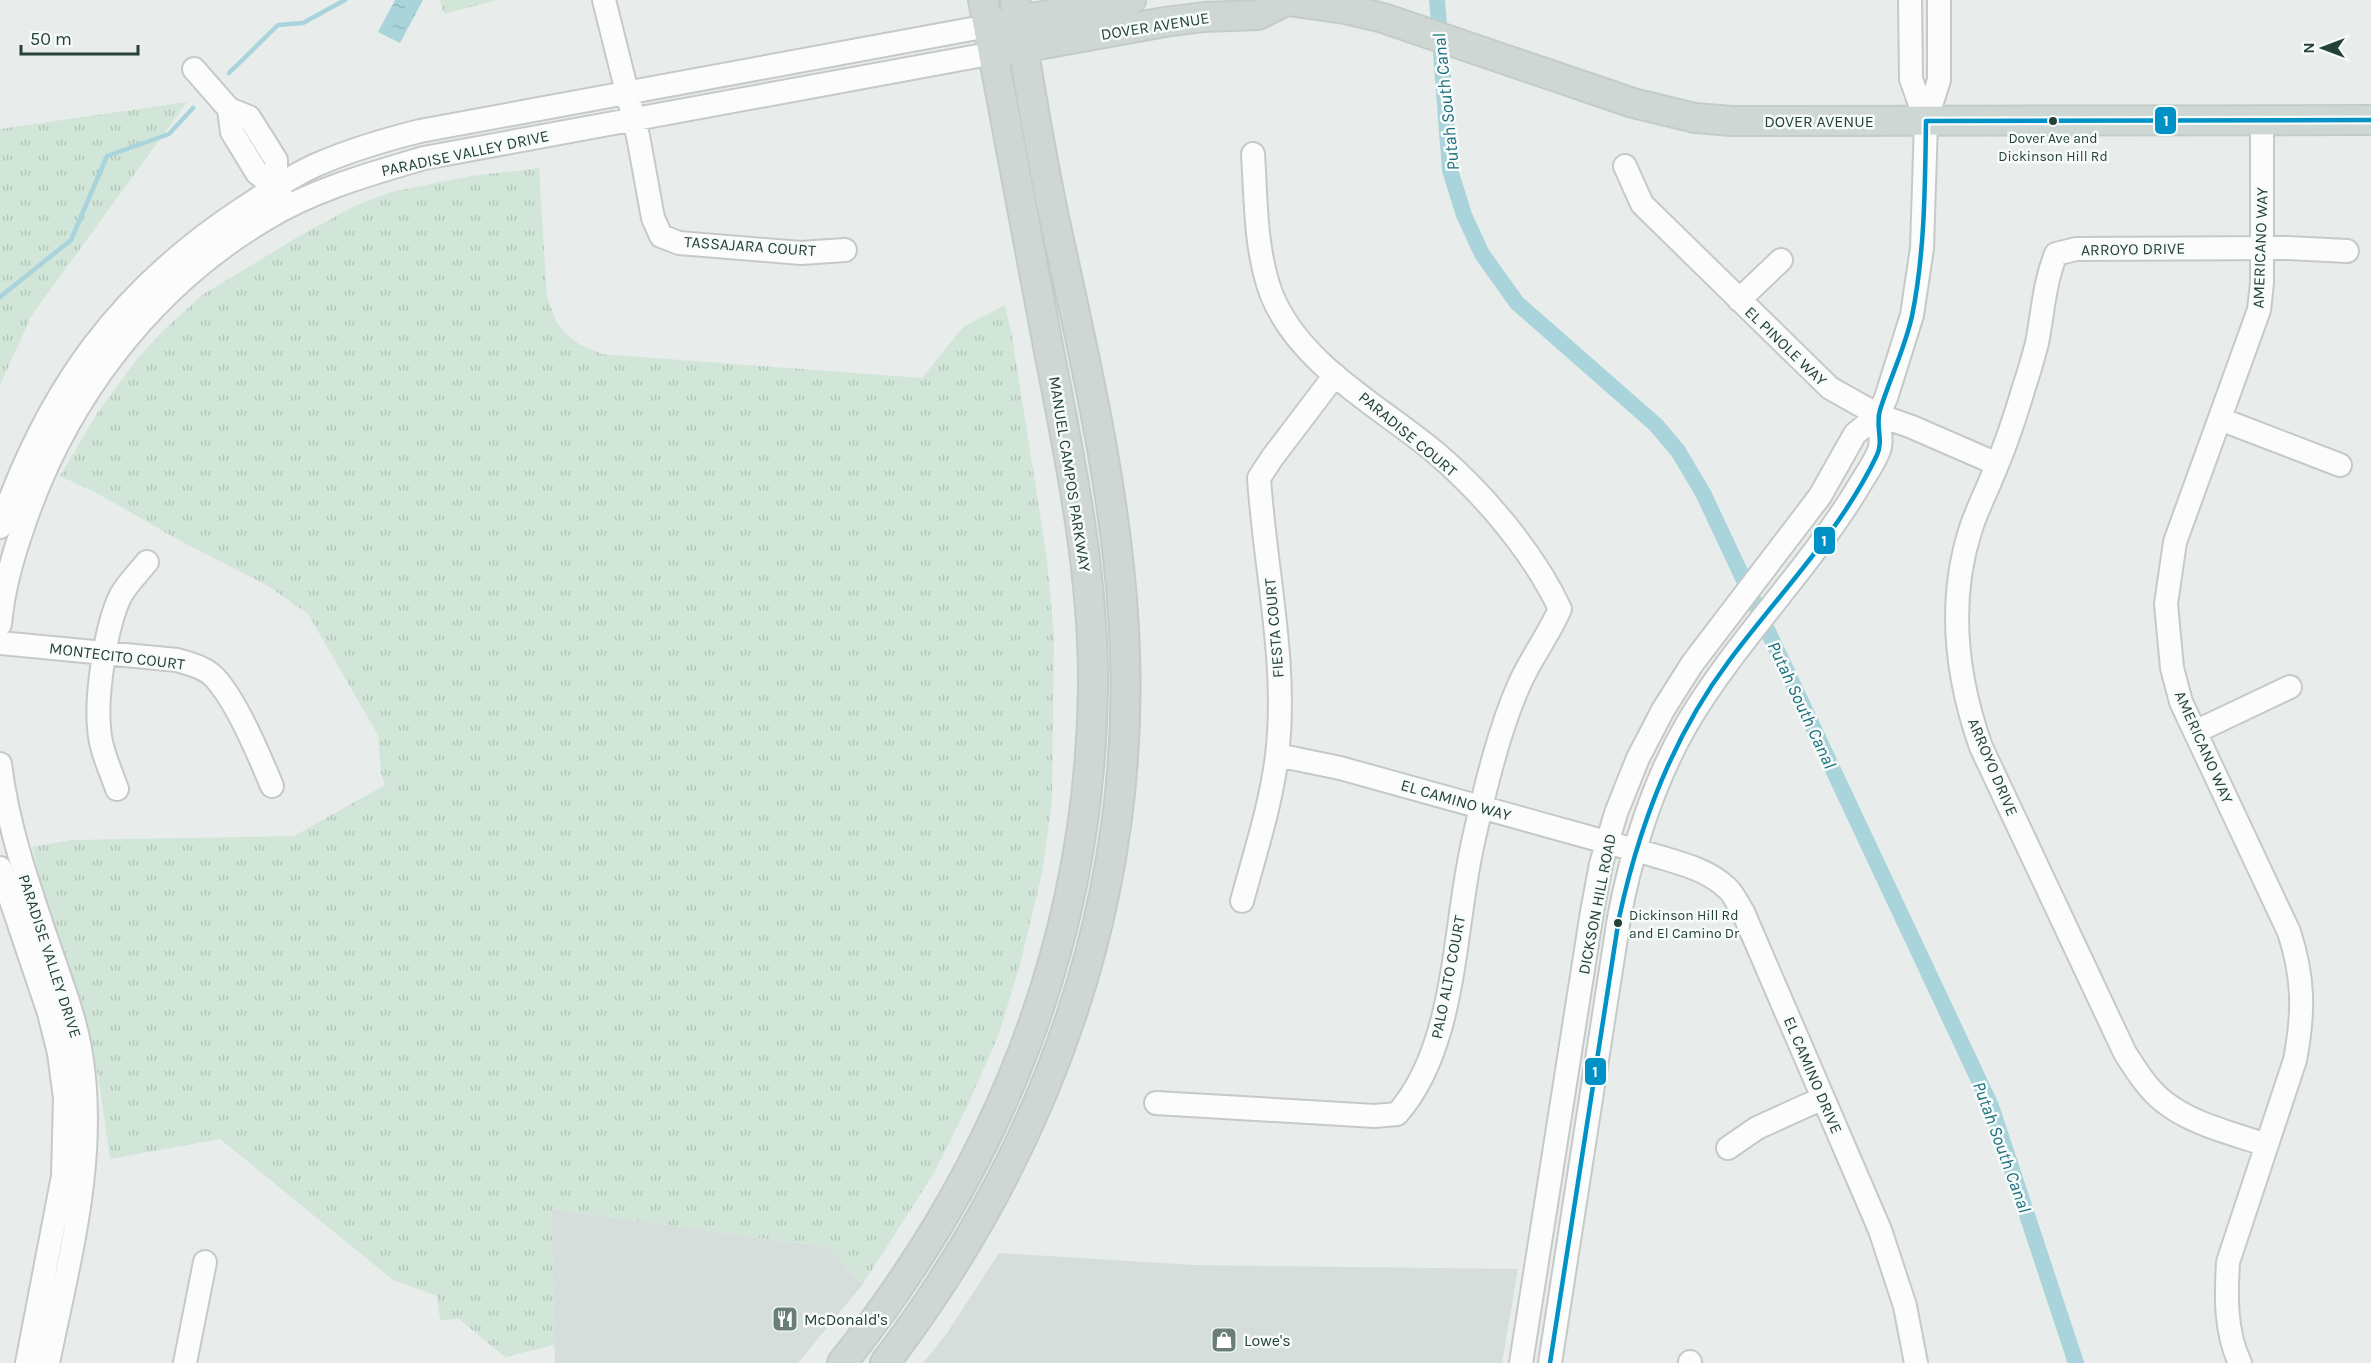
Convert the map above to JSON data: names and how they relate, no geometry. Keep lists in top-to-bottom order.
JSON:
{
  "streets": {
    "main road": ["DOVER AVENUE", "PARADISE VALLEY DRIVE", "MANUEL CAMPOS PARKWAY"],
    "street": [
      "TASSAJARA COURT",
      "AMERICANO WAY",
      "ARROYO DRIVE",
      "EL PINOLE WAY",
      "PARADISE COURT",
      "FIESTA COURT",
      "MONTECITO COURT",
      "EL CAMINO WAY",
      "DICKSON HILL ROAD",
      "PALO ALTO COURT",
      "EL CAMINO DRIVE"
    ]
  },
  "crossings": [
    ["DOVER AVENUE", "PARADISE VALLEY DRIVE"],
    ["DOVER AVENUE", "AMERICANO WAY"],
    ["DOVER AVENUE", "MANUEL CAMPOS PARKWAY"],
    ["DOVER AVENUE", "DICKSON HILL ROAD"],
    ["PARADISE VALLEY DRIVE", "TASSAJARA COURT"],
    ["PARADISE VALLEY DRIVE", "MANUEL CAMPOS PARKWAY"],
    ["AMERICANO WAY", "ARROYO DRIVE"],
    ["ARROYO DRIVE", "EL PINOLE WAY"],
    ["EL PINOLE WAY", "DICKSON HILL ROAD"],
    ["PARADISE COURT", "FIESTA COURT"],
    ["PARADISE COURT", "EL CAMINO WAY"],
    ["PARADISE COURT", "PALO ALTO COURT"],
    ["FIESTA COURT", "EL CAMINO WAY"],
    ["EL CAMINO WAY", "DICKSON HILL ROAD"],
    ["EL CAMINO WAY", "PALO ALTO COURT"],
    ["EL CAMINO WAY", "EL CAMINO DRIVE"],
    ["DICKSON HILL ROAD", "EL CAMINO DRIVE"]
  ],
  "water": ["Putah South Canal"],
  "places": {
    "other": ["Dover Ave and Dickinson Hill Rd", "Dickinson Hill Rd and El Camino Dr"],
    "restaurant": ["McDonald's"],
    "shop": ["Lowe's"]
  },
  "lines": ["transit line 1"],
  "scale_bar": "50 m",
  "north": "left"
}
